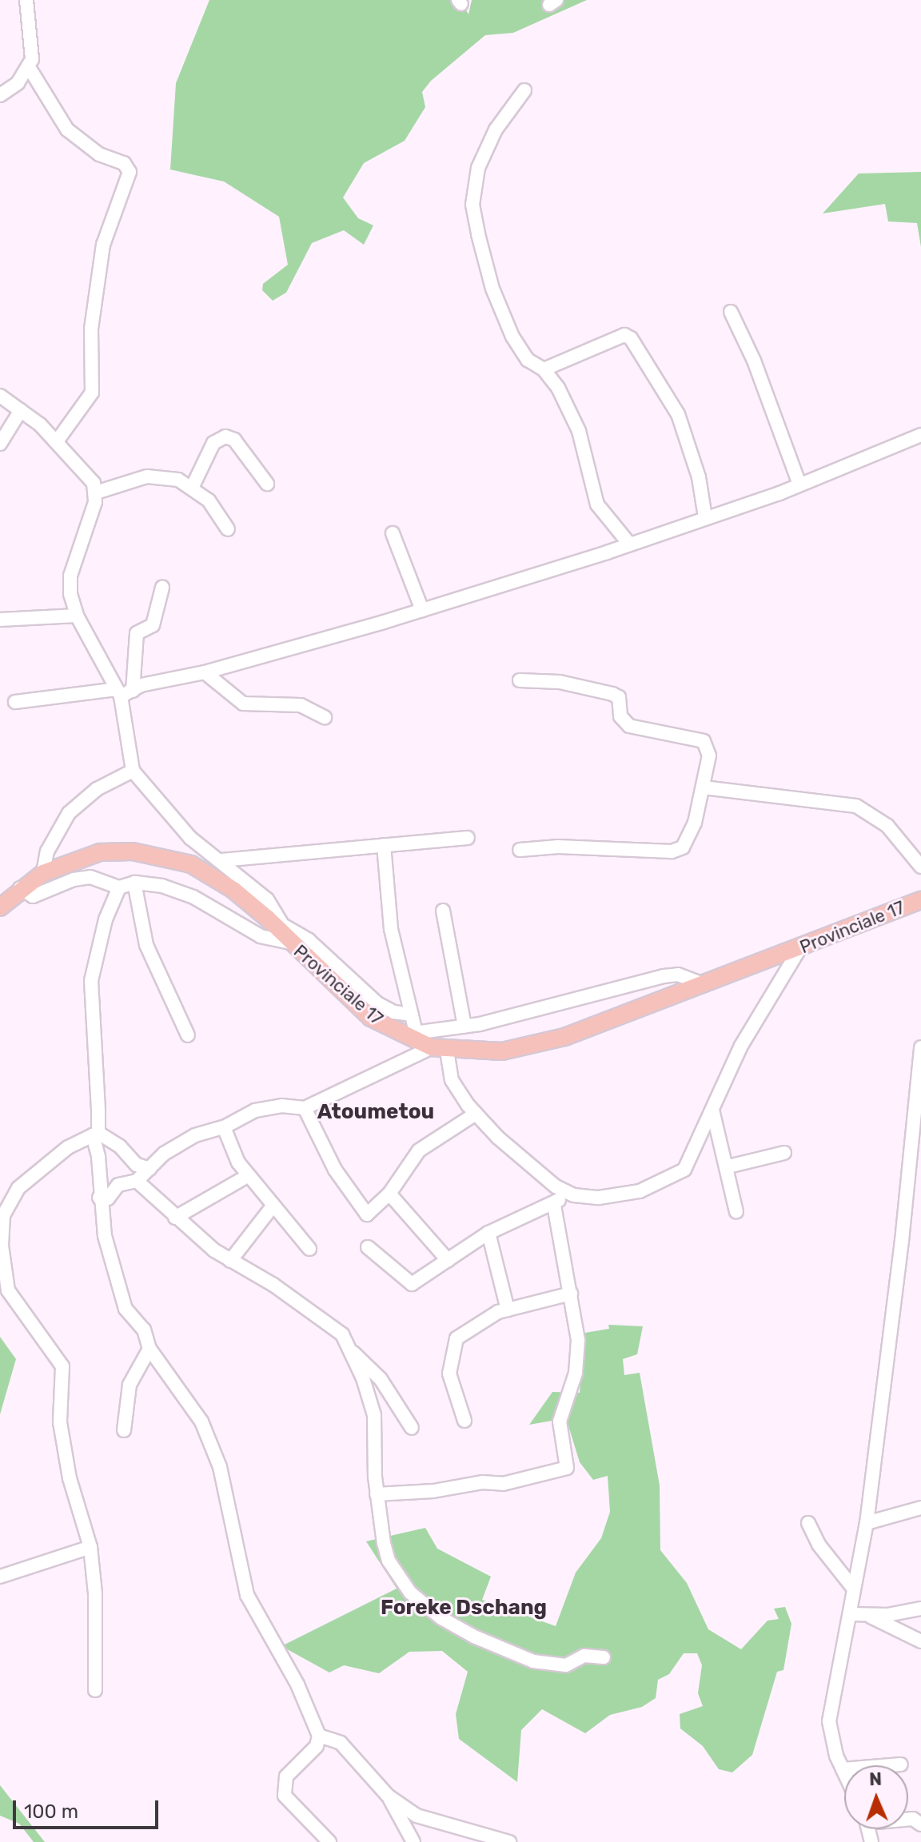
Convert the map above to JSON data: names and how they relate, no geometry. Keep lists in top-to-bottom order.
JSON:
{
  "streets": {
    "main road": ["Provinciale 17"]
  },
  "districts": ["Atoumetou", "Foreke Dschang"],
  "scale_bar": "100 m",
  "north": "top"
}
